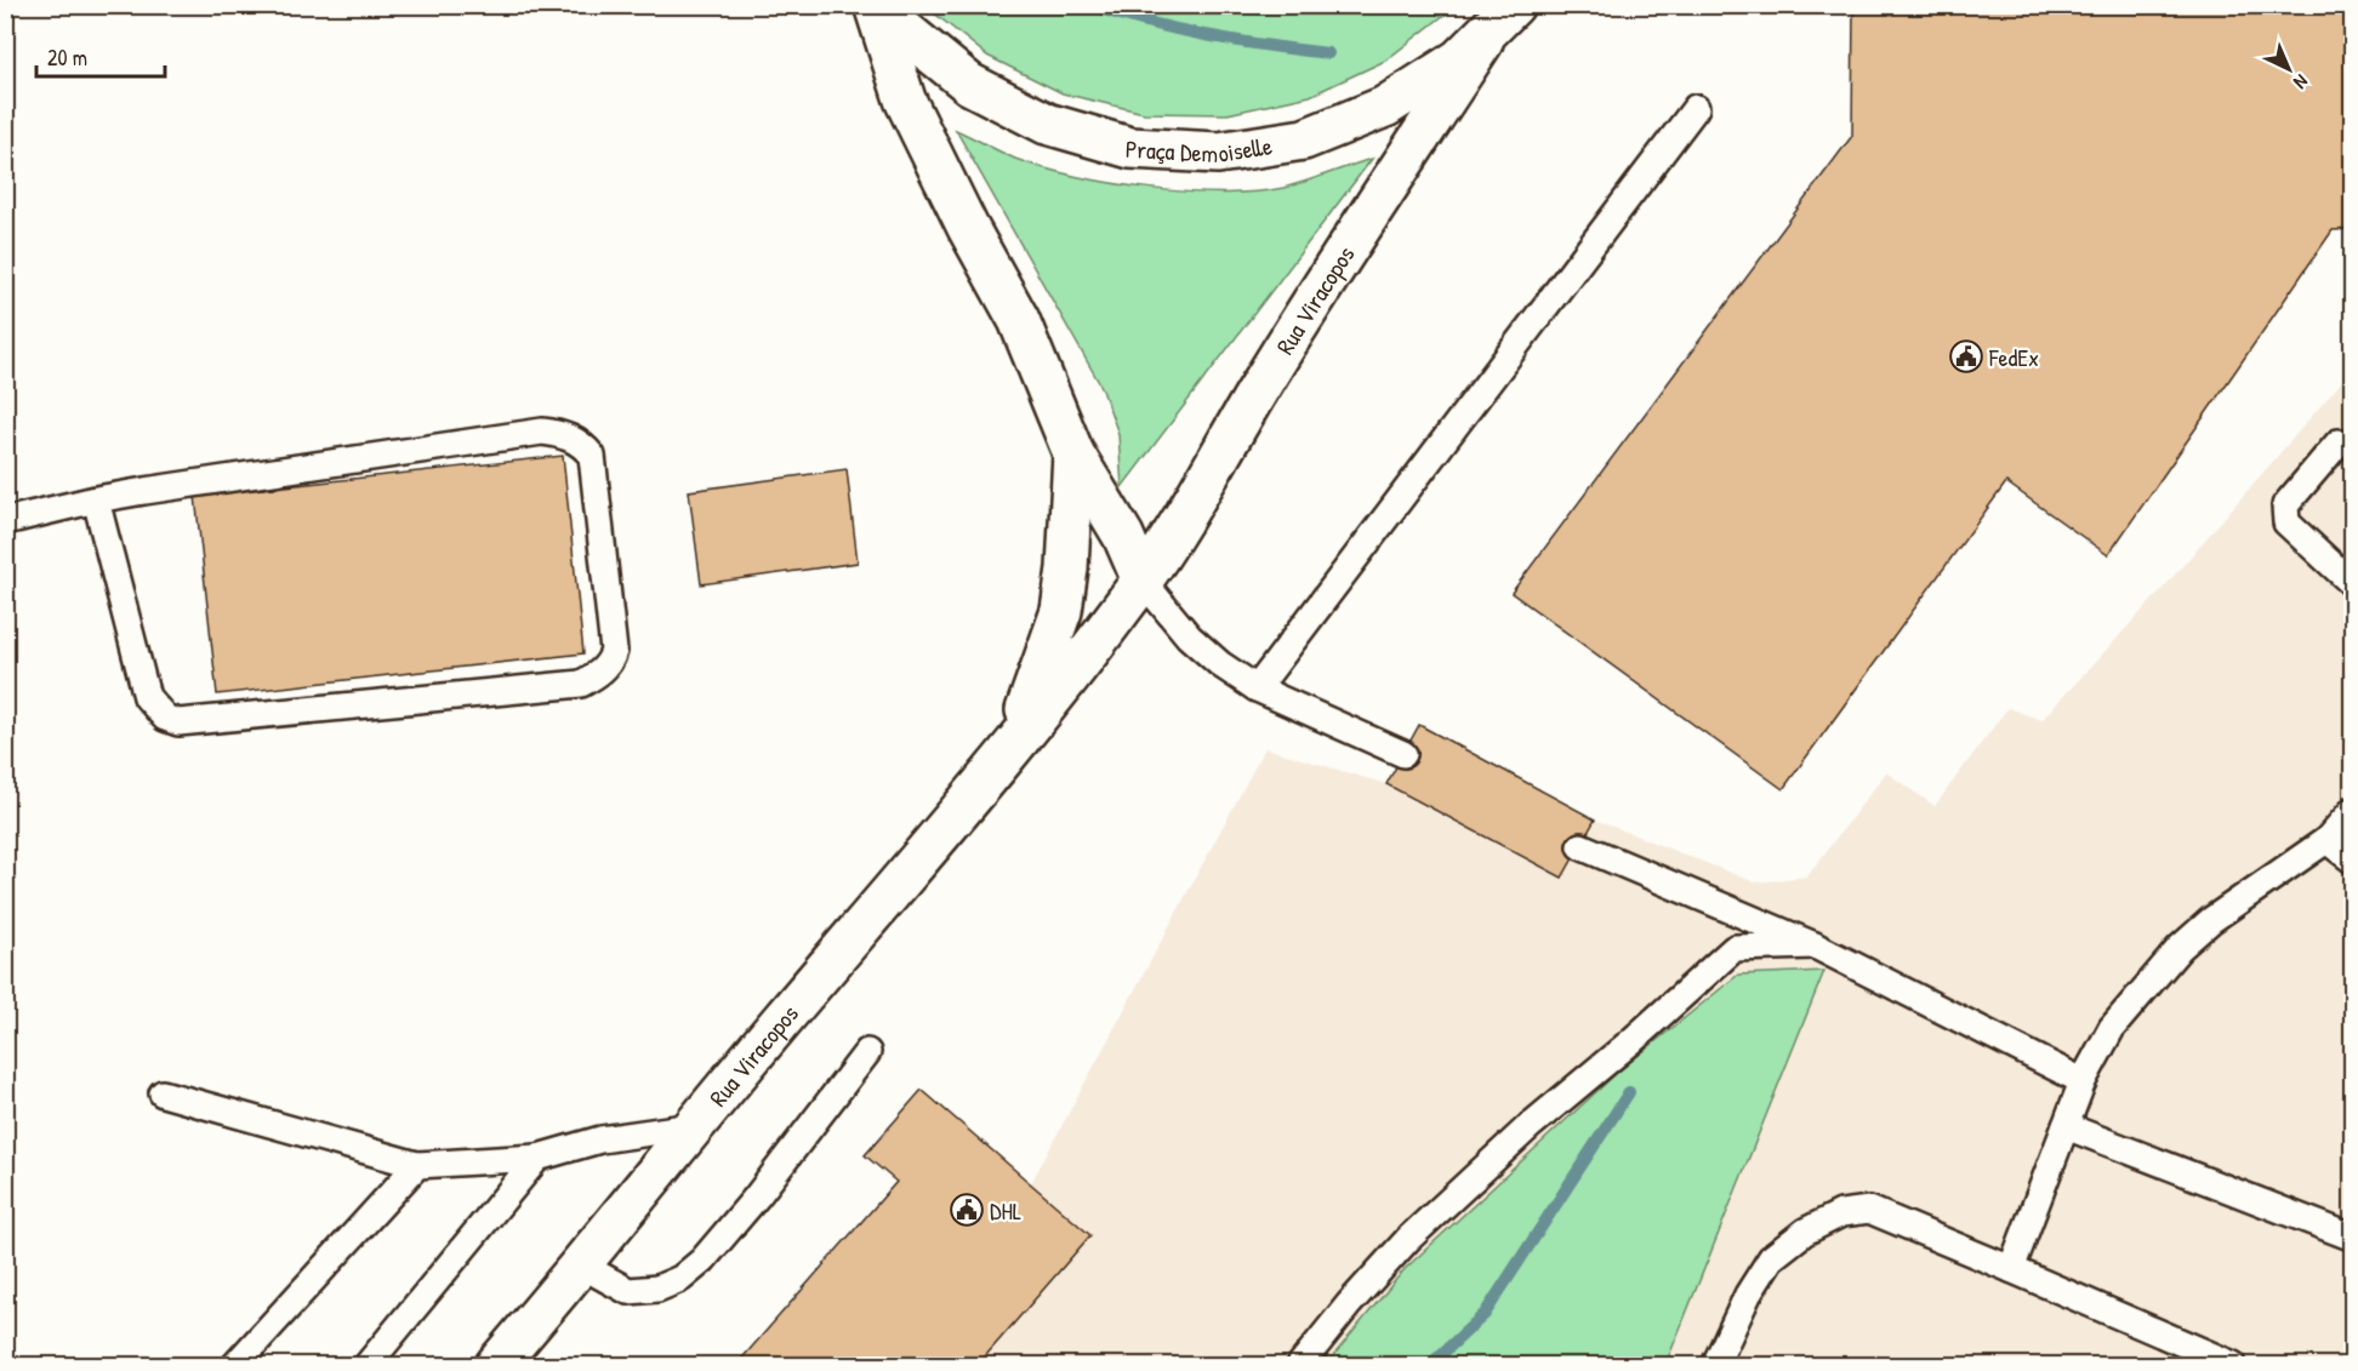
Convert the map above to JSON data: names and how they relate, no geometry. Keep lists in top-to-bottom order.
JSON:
{
  "streets": {
    "street": ["Praça Demoiselle", "Rua Viracopos"]
  },
  "crossings": [
    ["Praça Demoiselle", "Rua Viracopos"]
  ],
  "places": {
    "public building": ["FedEx", "DHL"]
  },
  "scale_bar": "20 m",
  "north": "bottom right"
}
